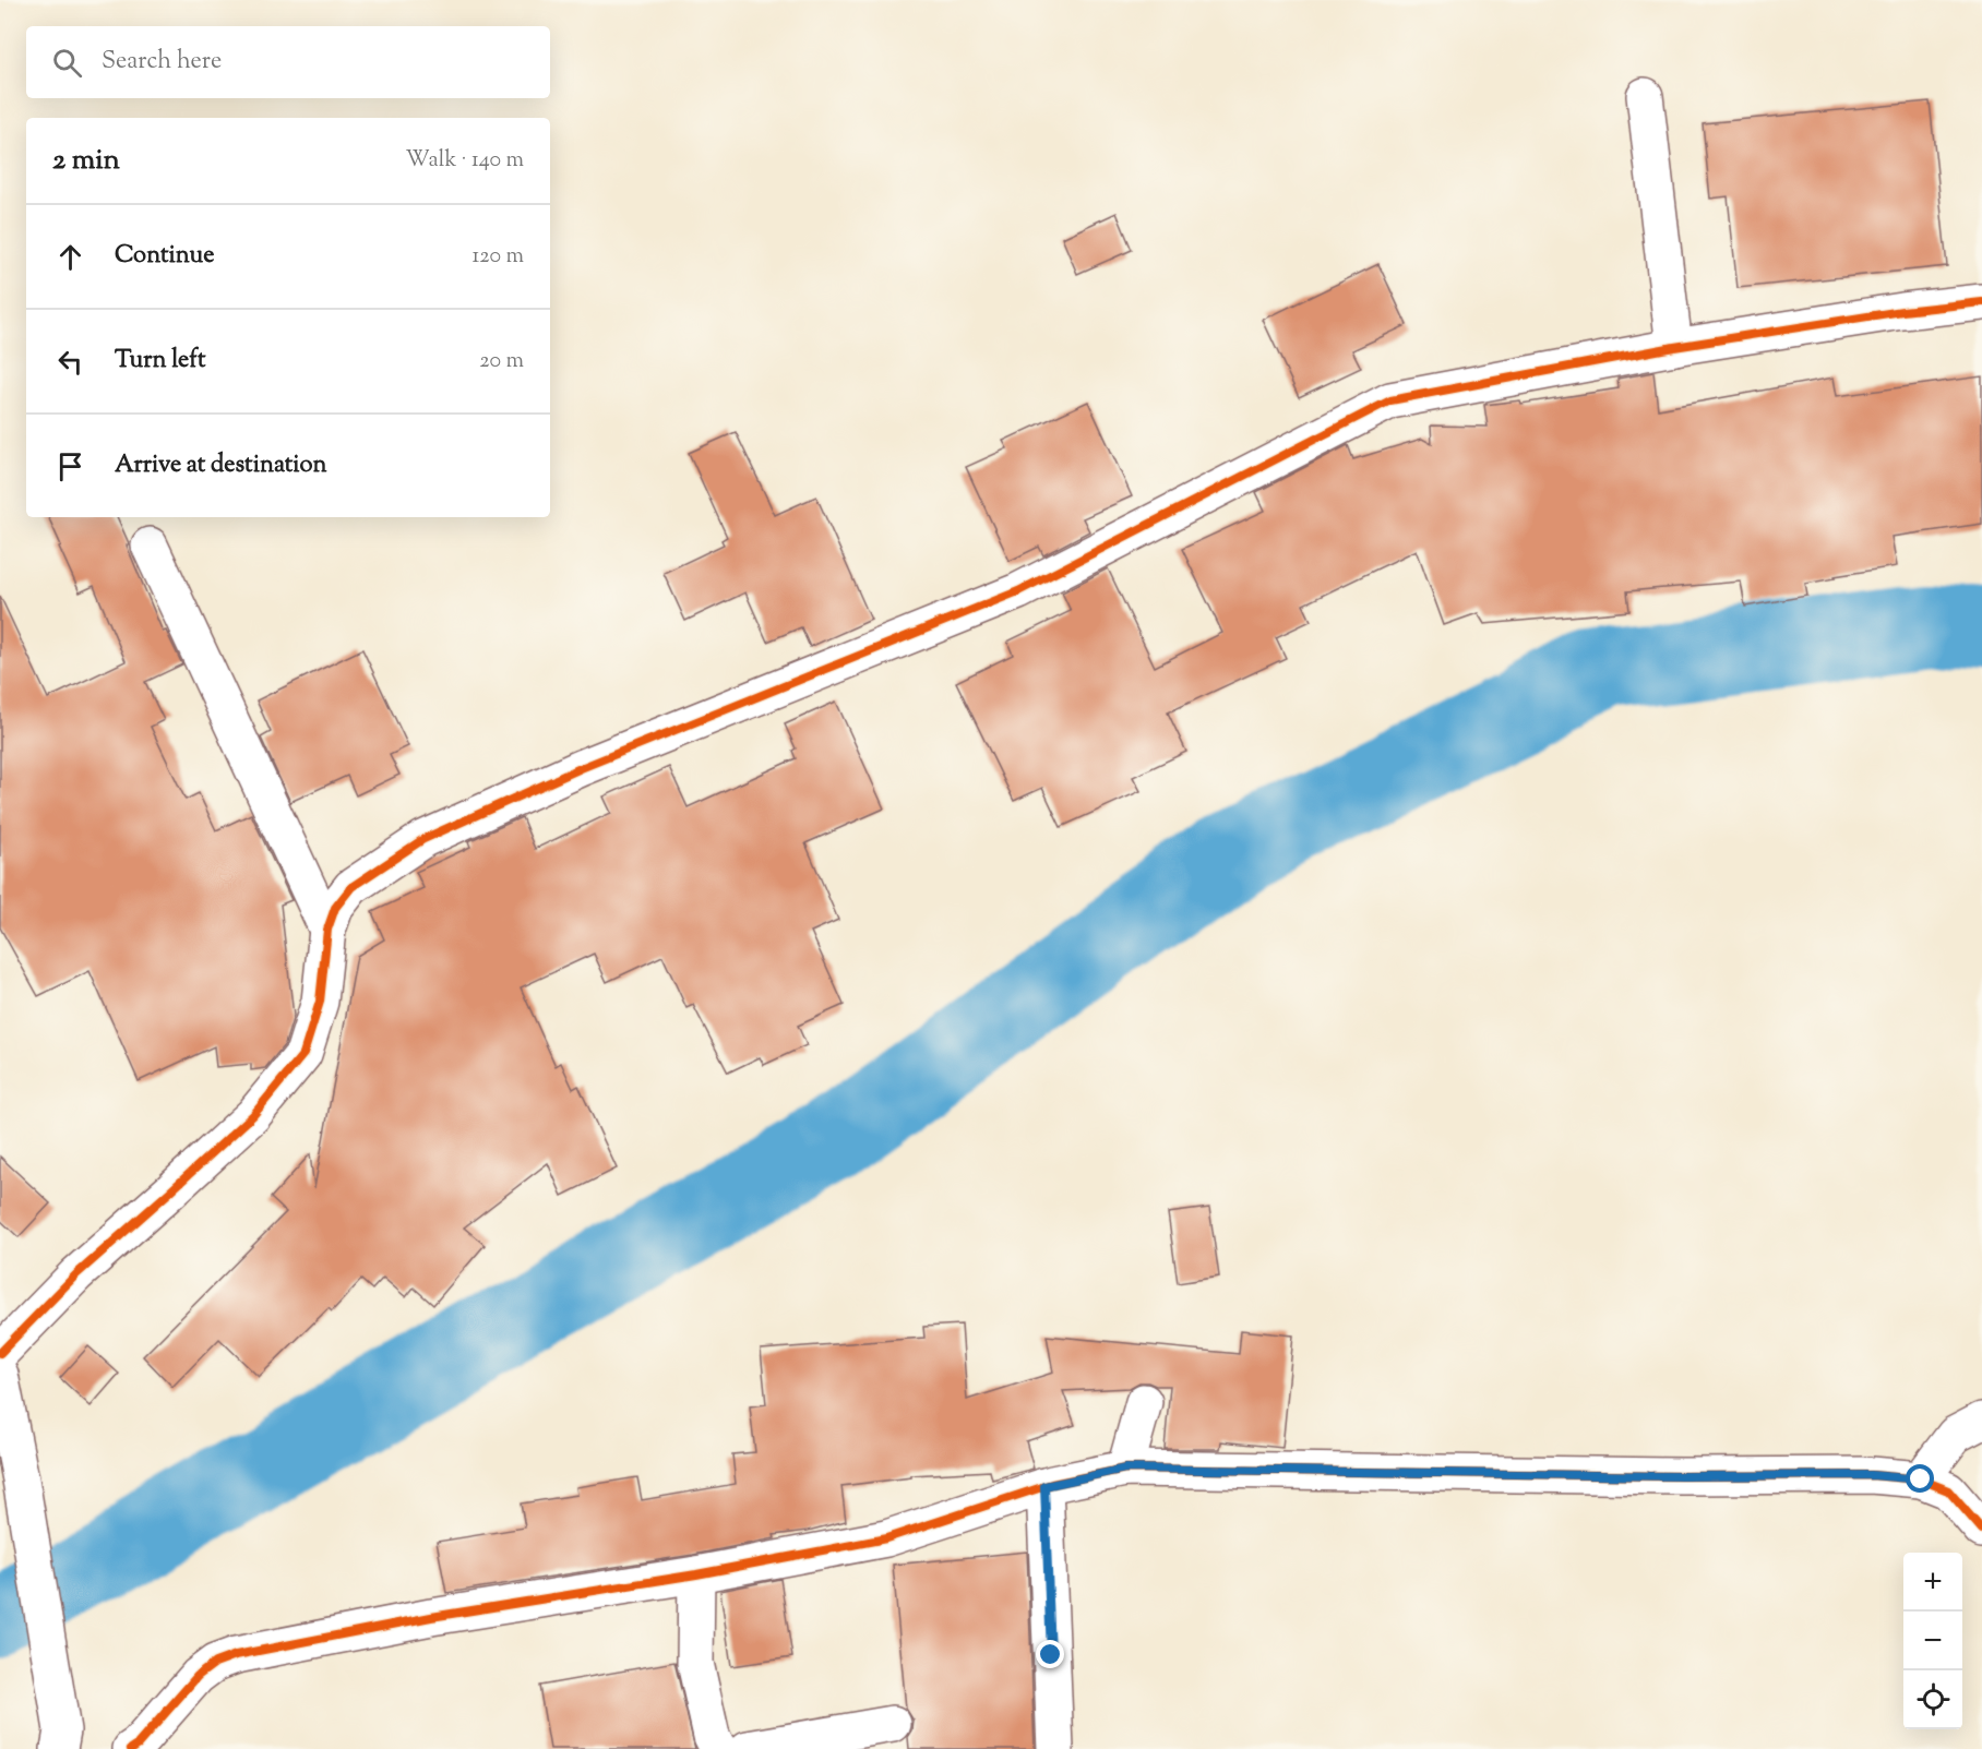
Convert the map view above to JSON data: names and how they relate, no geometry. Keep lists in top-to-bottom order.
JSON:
{
  "page": {
    "search": "Search here",
    "heading": ["2 min", "Walk · 140 m"],
    "list": [
      ["Continue", "120 m"],
      ["Turn left", "20 m"],
      "Arrive at destination"
    ],
    "map_buttons": ["+", "−"]
  }
}
